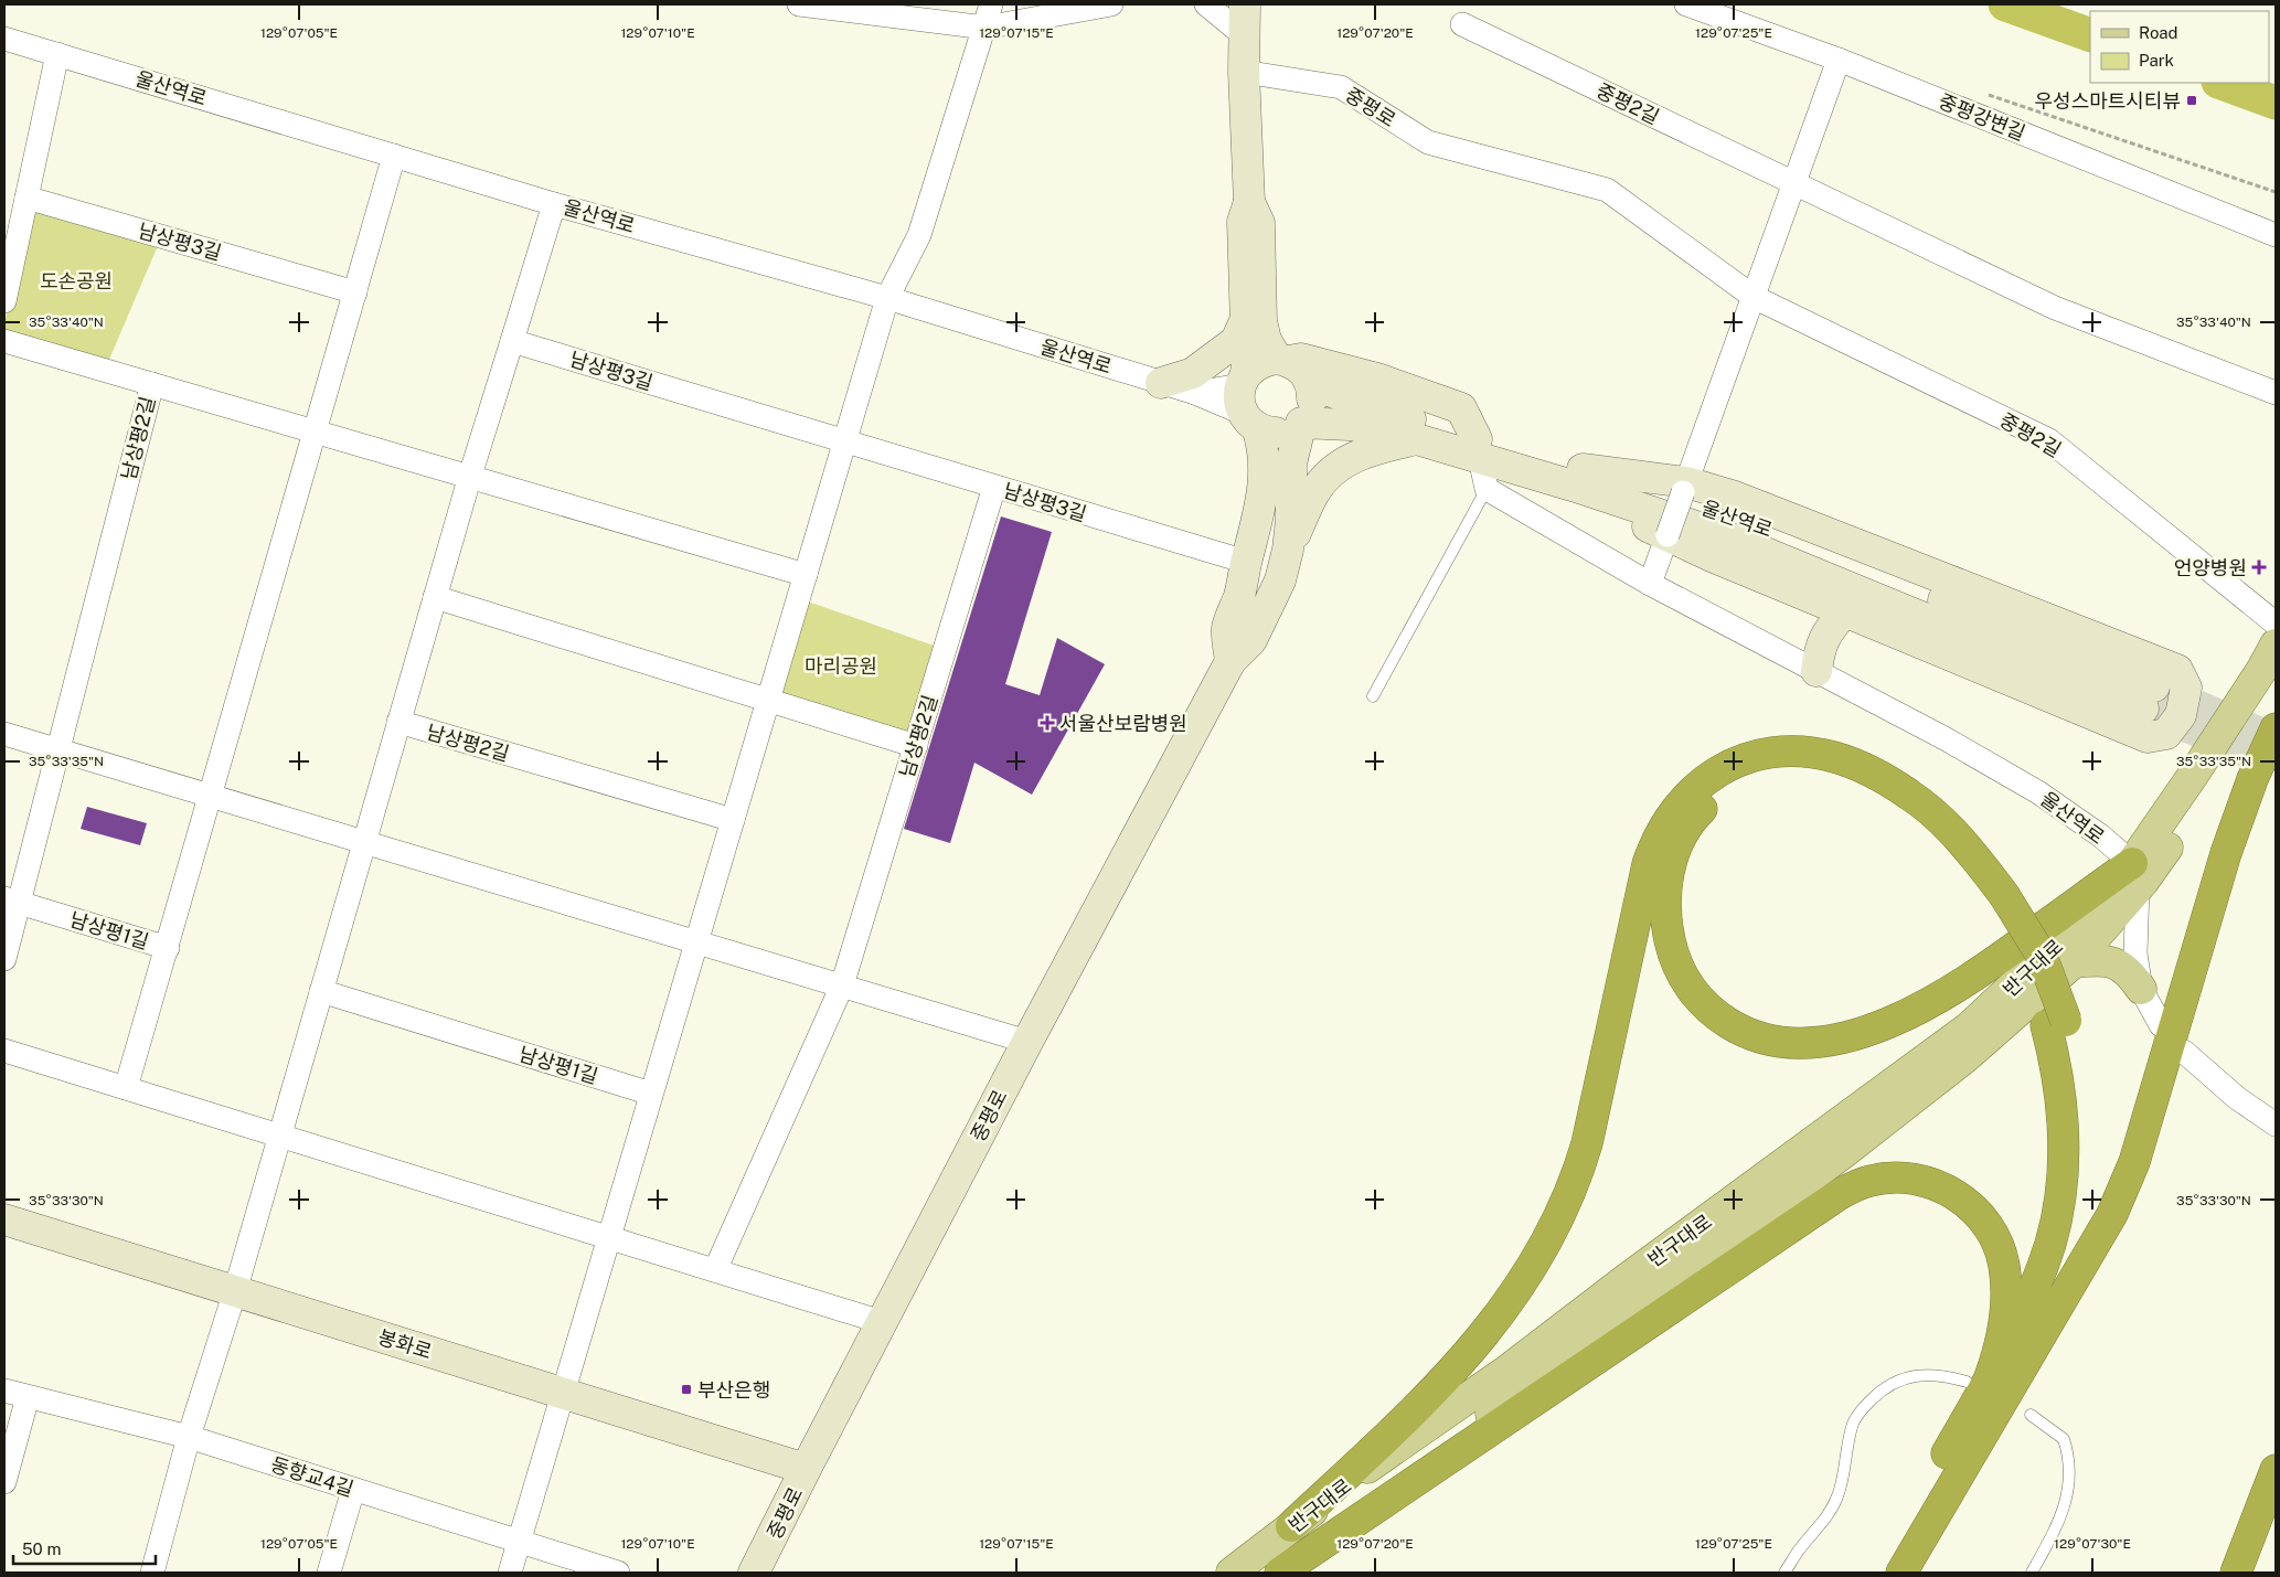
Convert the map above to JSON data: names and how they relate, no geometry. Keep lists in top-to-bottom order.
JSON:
{
  "streets": {
    "main road": [
      "울산역로",
      "중평로",
      "반구대로",
      "봉화로"
    ],
    "street": [
      "중평2길",
      "중평강변길",
      "남상평3길",
      "남상평2길",
      "남상평1길",
      "동향교4길"
    ]
  },
  "crossings": [
    ["울산역로", "반구대로"],
    ["중평2길", "중평로"],
    ["중평로", "봉화로"],
    ["남상평3길", "남상평2길"],
    ["남상평2길", "남상평1길"]
  ],
  "parks": ["도손공원", "마리공원"],
  "places": {
    "transit": ["우성스마트시티뷰", "부산은행"],
    "health": ["언양병원", "서울산보람병원"]
  },
  "legend": ["Road", "Park"],
  "scale_bar": "50 m",
  "coordinates": [
    "129°07'05\"E",
    "129°07'10\"E",
    "129°07'15\"E",
    "129°07'20\"E",
    "129°07'25\"E",
    "35°33'40\"N",
    "35°33'35\"N",
    "35°33'30\"N",
    "129°07'30\"E"
  ]
}
